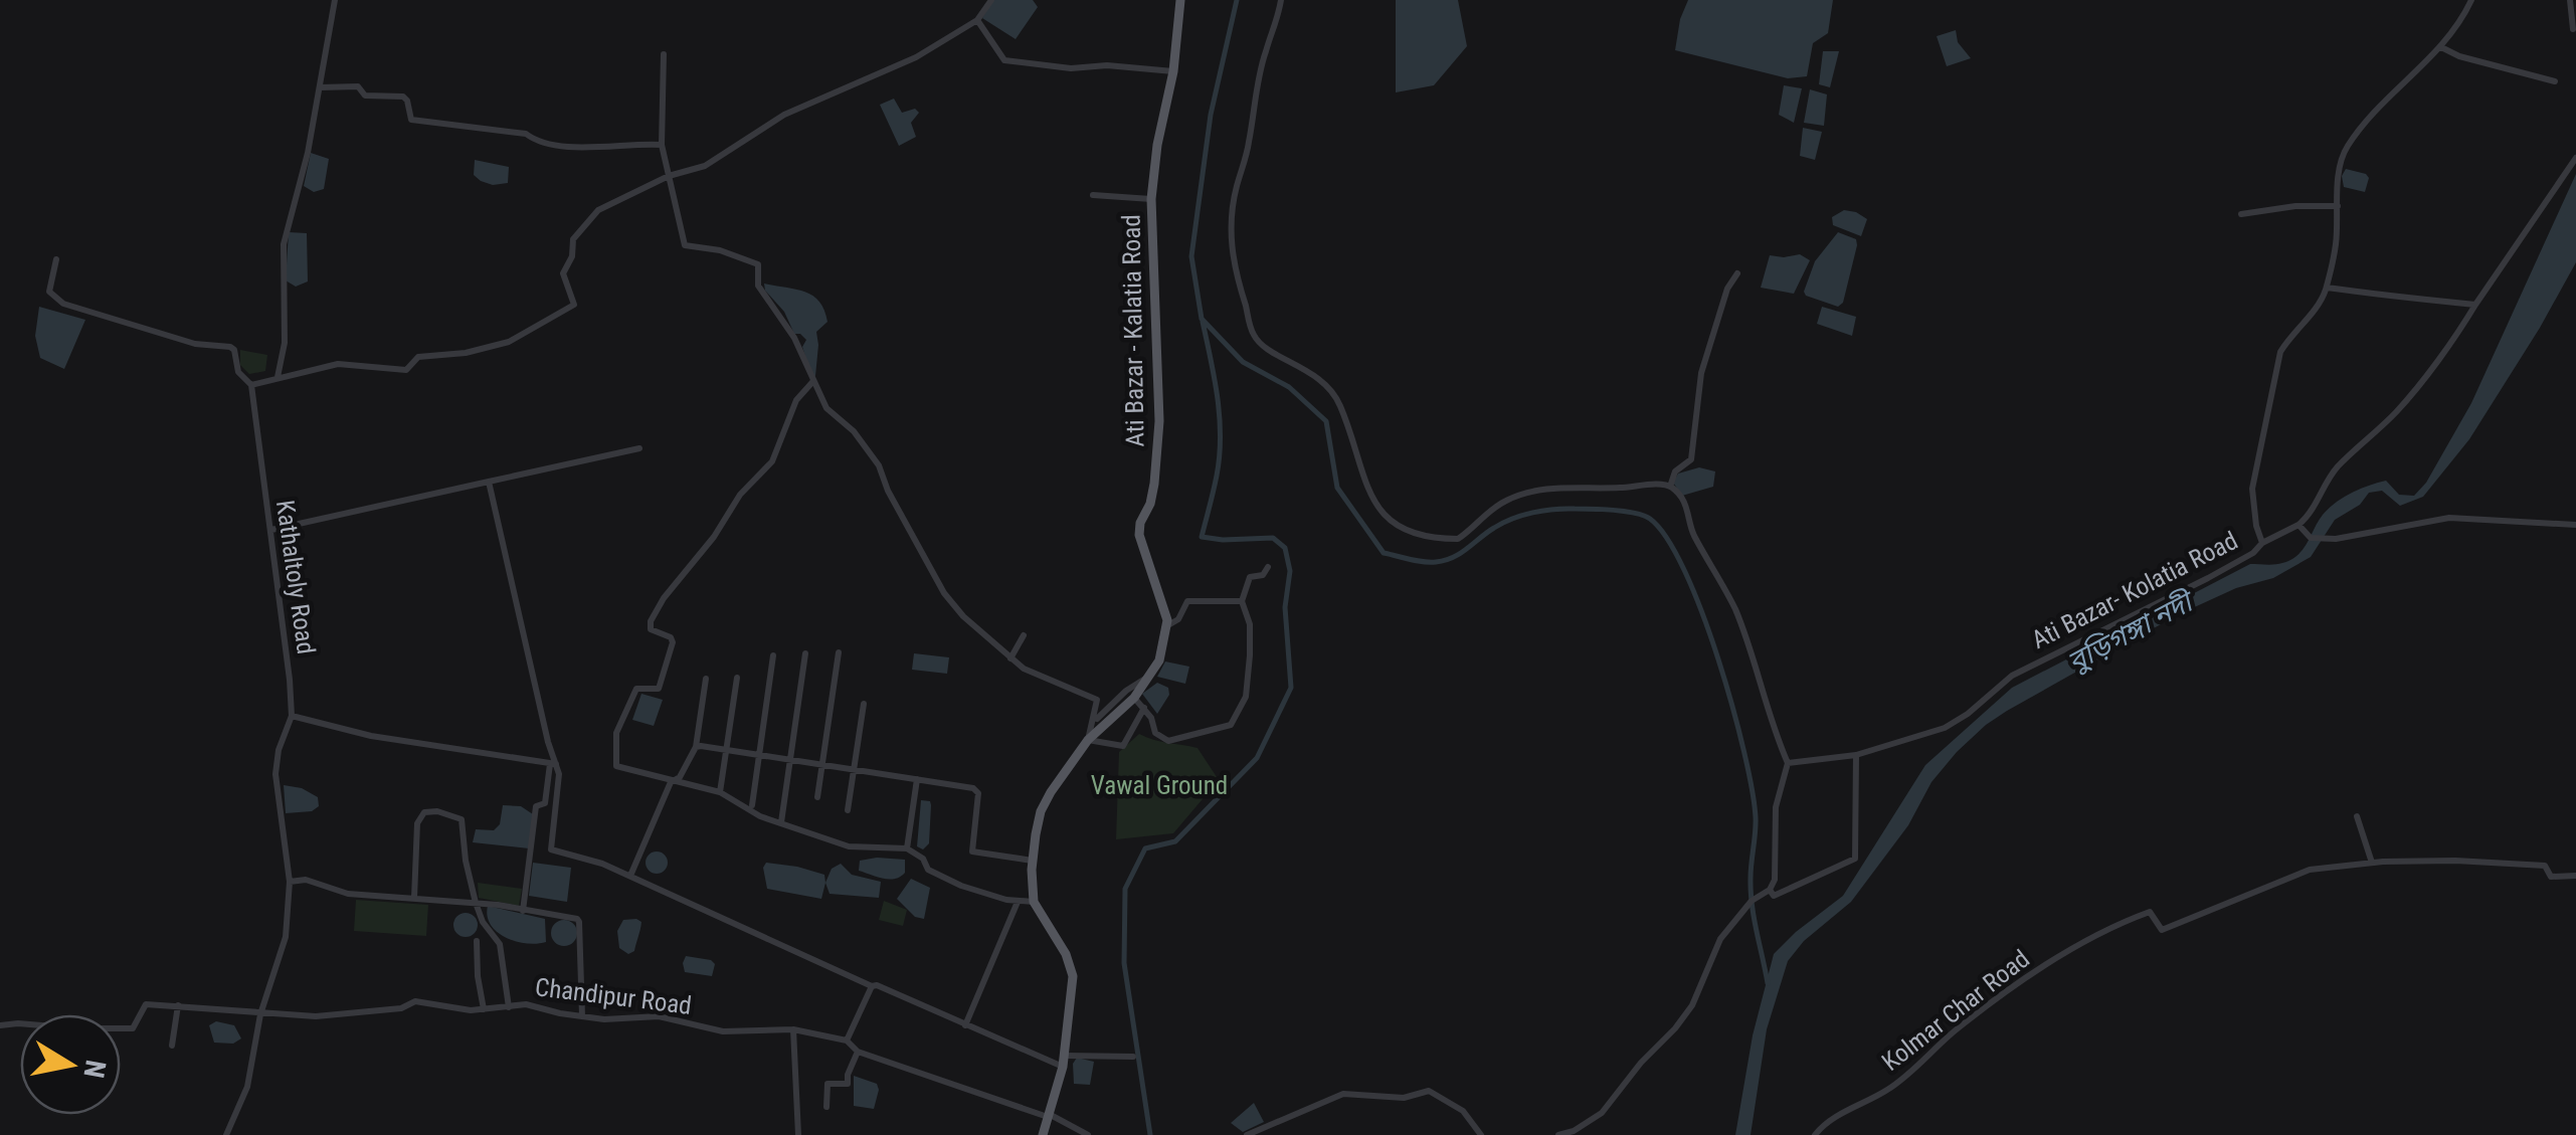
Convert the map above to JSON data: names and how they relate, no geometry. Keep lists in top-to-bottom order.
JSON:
{
  "streets": {
    "main road": ["Ati Bazar - Kalatia Road"],
    "street": [
      "Kathaltoly Road",
      "Ati Bazar- Kolatia Road",
      "Chandipur Road",
      "Kolmar Char Road"
    ]
  },
  "crossings": [
    ["Kathaltoly Road", "Chandipur Road"]
  ],
  "water": ["বুড়িগঙ্গা নদী"],
  "parks": ["Vawal Ground"],
  "north": "right"
}
